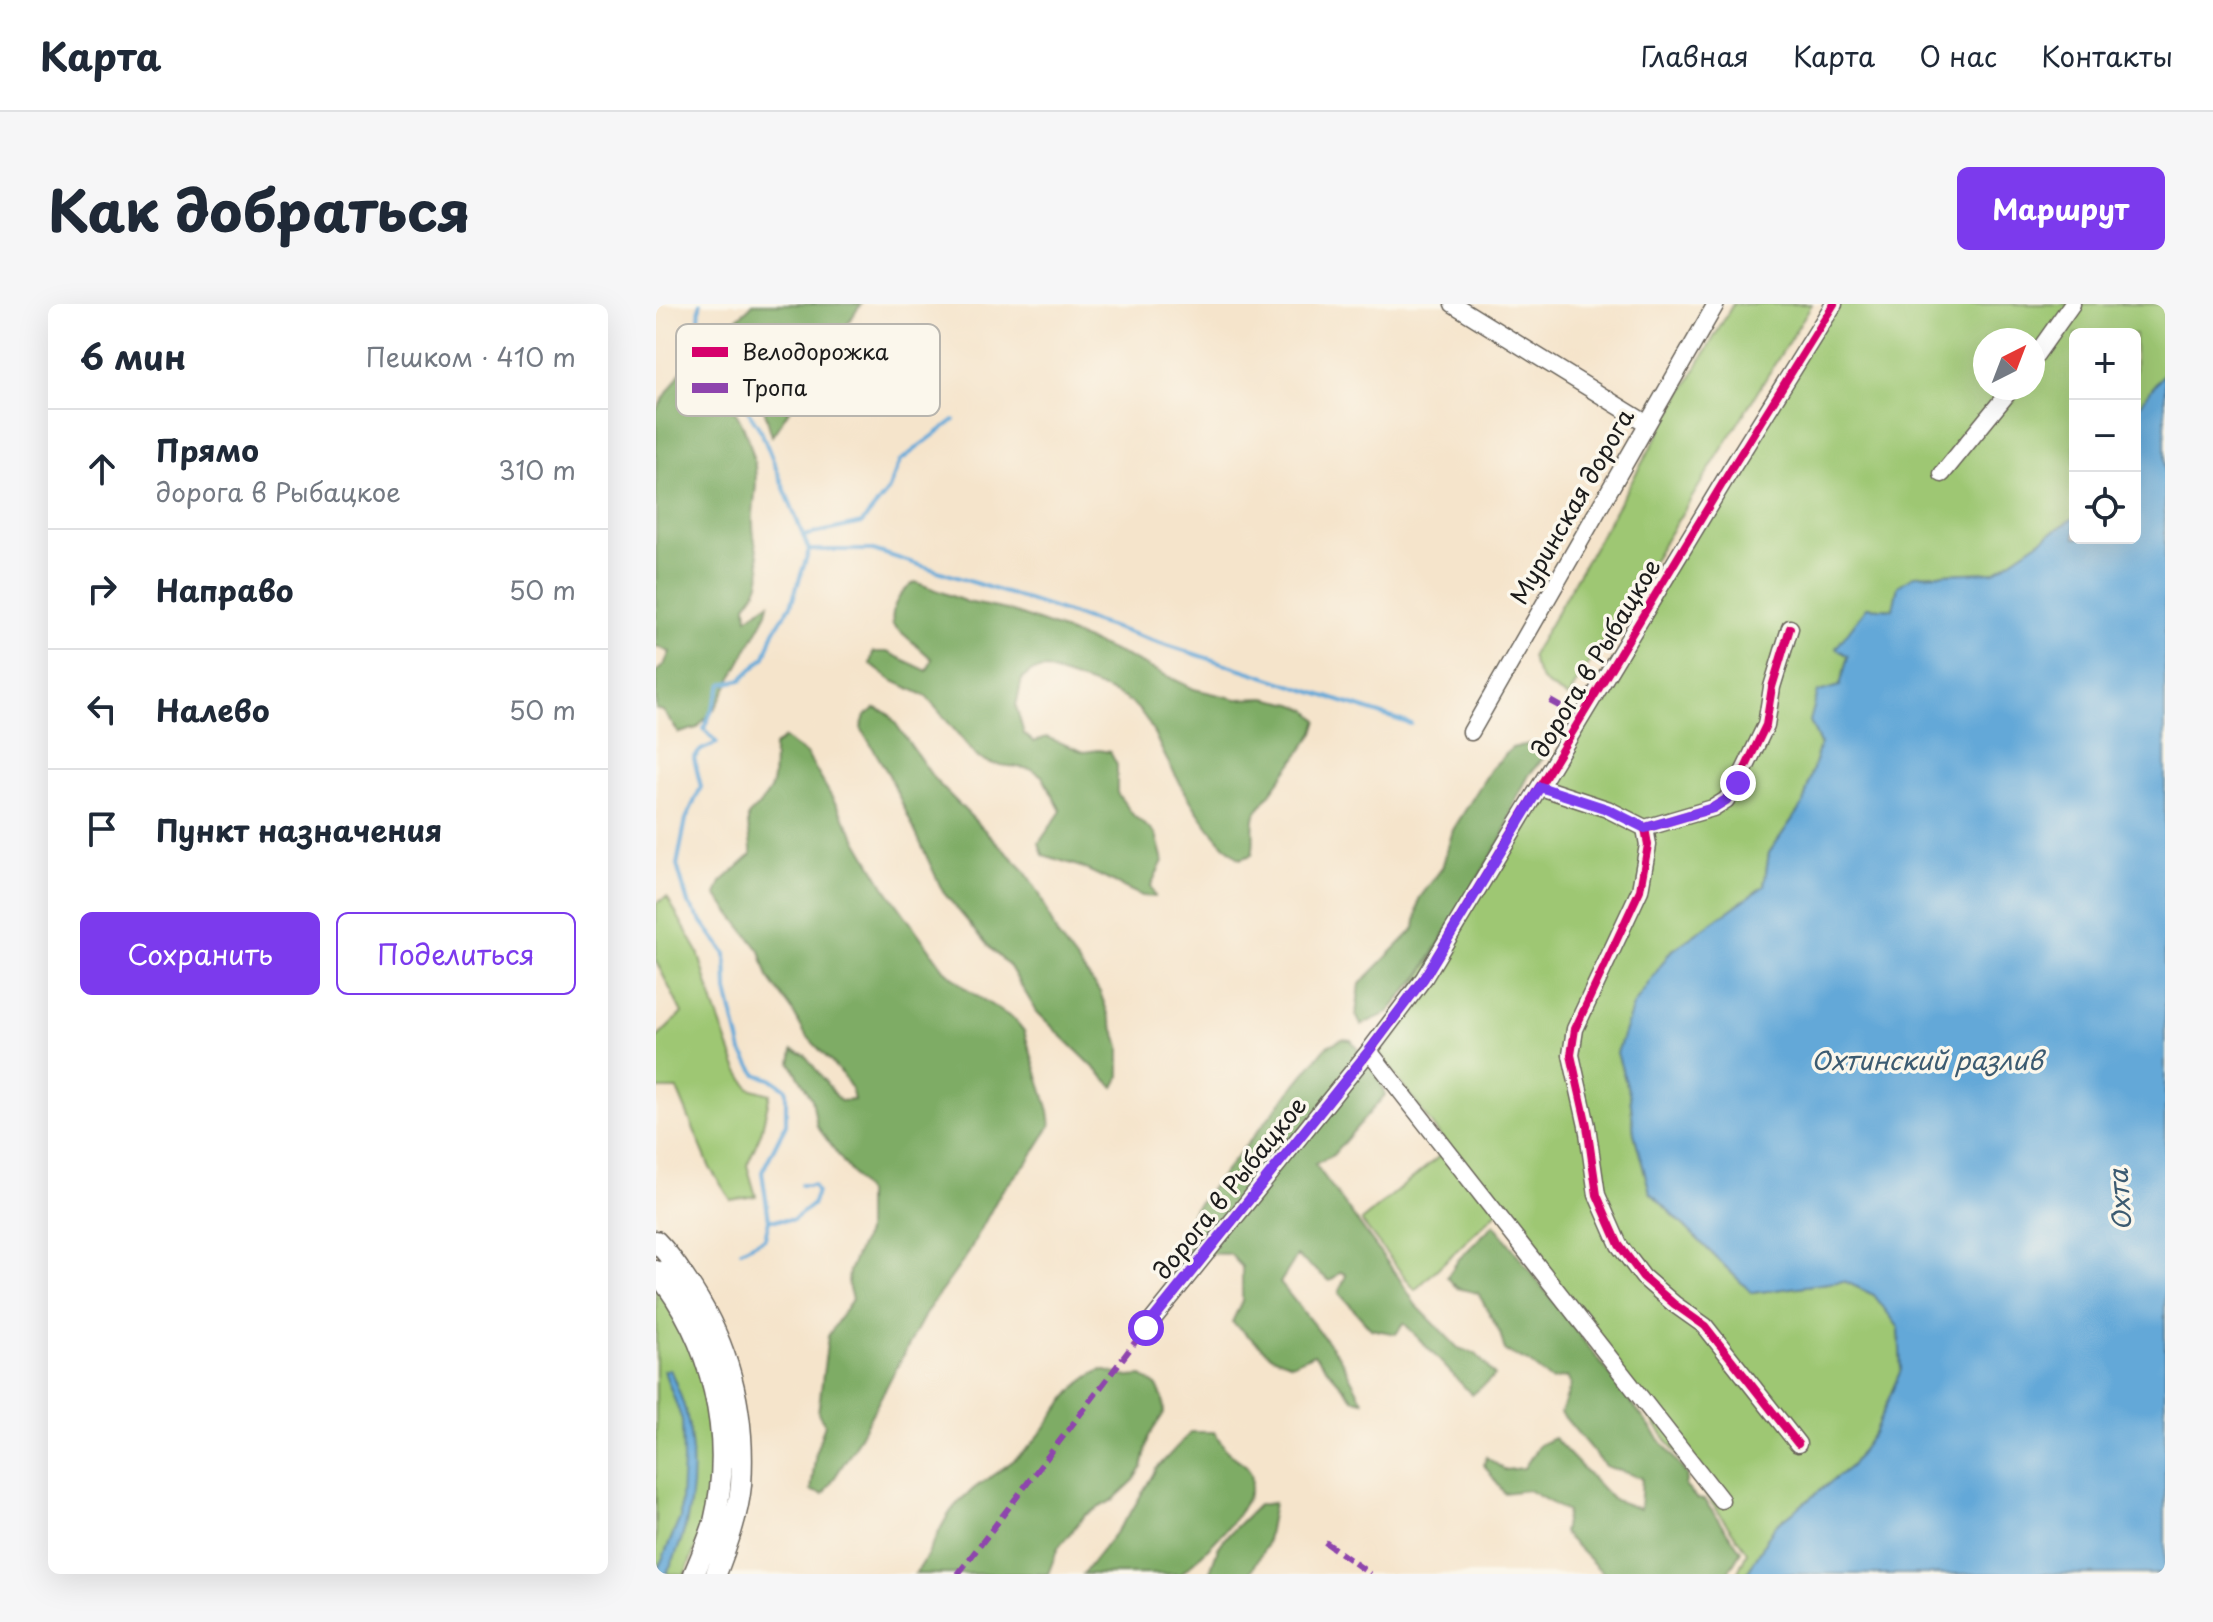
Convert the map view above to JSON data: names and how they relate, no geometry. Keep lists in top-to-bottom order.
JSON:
{
  "streets": {
    "street": ["Муринская дорога", "дорога в Рыбацкое"]
  },
  "water": ["Охтинский разлив", "Охта"],
  "legend": ["Велодорожка", "Тропа"],
  "north": "top right",
  "page": {
    "header": "Карта",
    "nav": [
      "Главная",
      "Карта",
      "О нас",
      "Контакты"
    ],
    "title": "Как добраться",
    "buttons": [
      "Маршрут",
      ["Сохранить", "Поделиться"]
    ],
    "heading": ["6 мин", "Пешком · 410 m"],
    "map_buttons": ["+", "−"],
    "list": [
      ["Прямо", "дорога в Рыбацкое", "310 m"],
      ["Направо", "50 m"],
      ["Налево", "50 m"],
      "Пункт назначения"
    ]
  }
}
